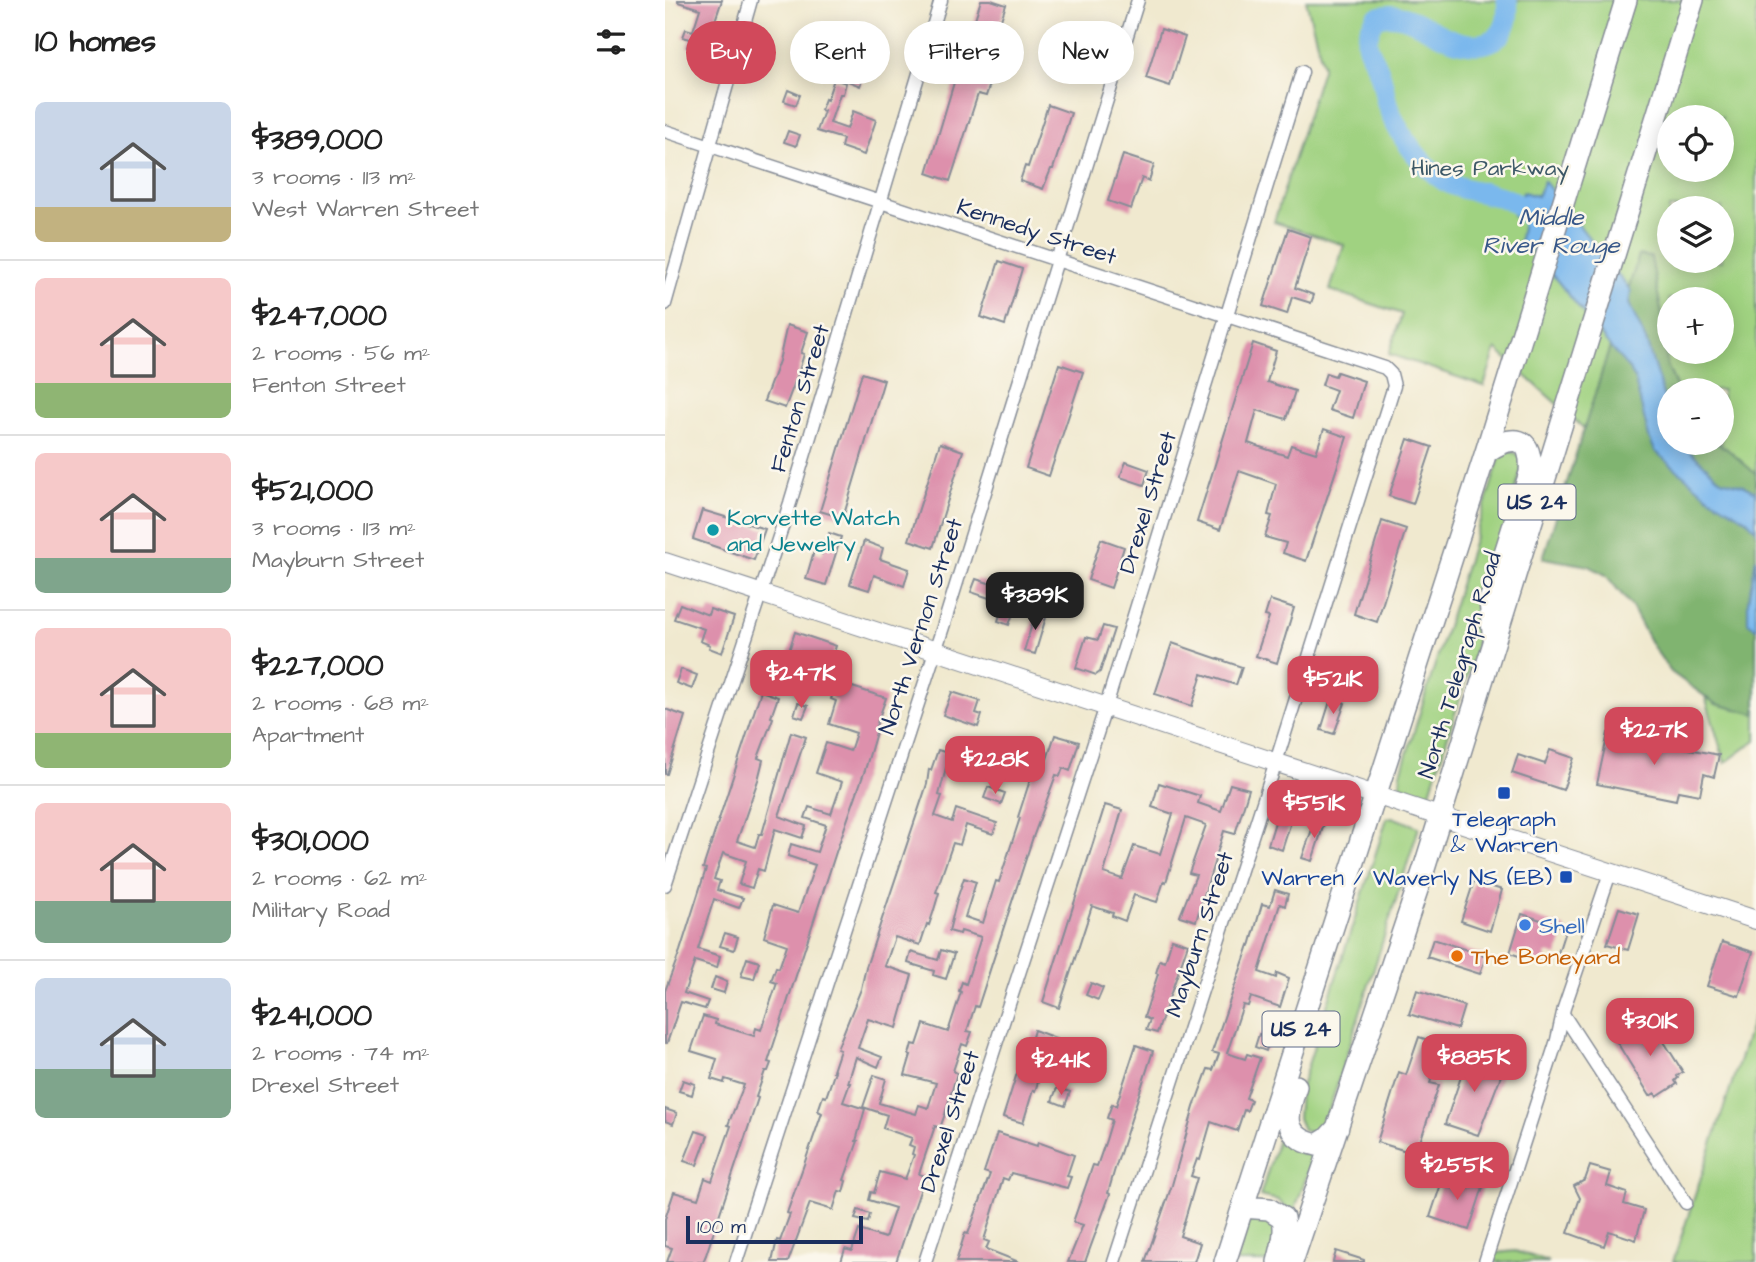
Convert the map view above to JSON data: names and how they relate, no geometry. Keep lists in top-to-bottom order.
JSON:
{
  "streets": {
    "main road": ["US 24", "North Telegraph Road"],
    "street": [
      "Kennedy Street",
      "Fenton Street",
      "Drexel Street",
      "North Vernon Street",
      "Mayburn Street"
    ]
  },
  "crossings": [
    ["Kennedy Street", "Fenton Street"],
    ["Kennedy Street", "Drexel Street"],
    ["Kennedy Street", "North Vernon Street"],
    ["Kennedy Street", "Mayburn Street"]
  ],
  "water": ["Middle River Rouge"],
  "parks": ["Hines Parkway"],
  "places": {
    "other": ["Korvette Watch and Jewelry", "Shell", "The Boneyard"],
    "transit": ["Telegraph & Warren", "Warren / Waverly NS (EB)"]
  },
  "scale_bar": "100 m",
  "page": {
    "heading": "10 homes",
    "chip": [
      "Buy",
      "Rent",
      "Filters",
      "New"
    ],
    "list": [
      {
        "name": "$389,000",
        "note": "3 rooms · 113 m² · West Warren Street"
      },
      {
        "name": "$247,000",
        "note": "2 rooms · 56 m² · Fenton Street"
      },
      {
        "name": "$521,000",
        "note": "3 rooms · 113 m² · Mayburn Street"
      },
      {
        "name": "$227,000",
        "note": "2 rooms · 68 m² · Apartment"
      },
      {
        "name": "$301,000",
        "note": "2 rooms · 62 m² · Military Road"
      },
      {
        "name": "$241,000",
        "note": "2 rooms · 74 m² · Drexel Street"
      }
    ],
    "map_buttons": ["+", "−"],
    "price": [
      "$389K",
      "$247K",
      "$521K",
      "$227K",
      "$228K",
      "$551K",
      "$301K",
      "$885K",
      "$241K",
      "$255K"
    ],
    "scale": "100 m"
  }
}
